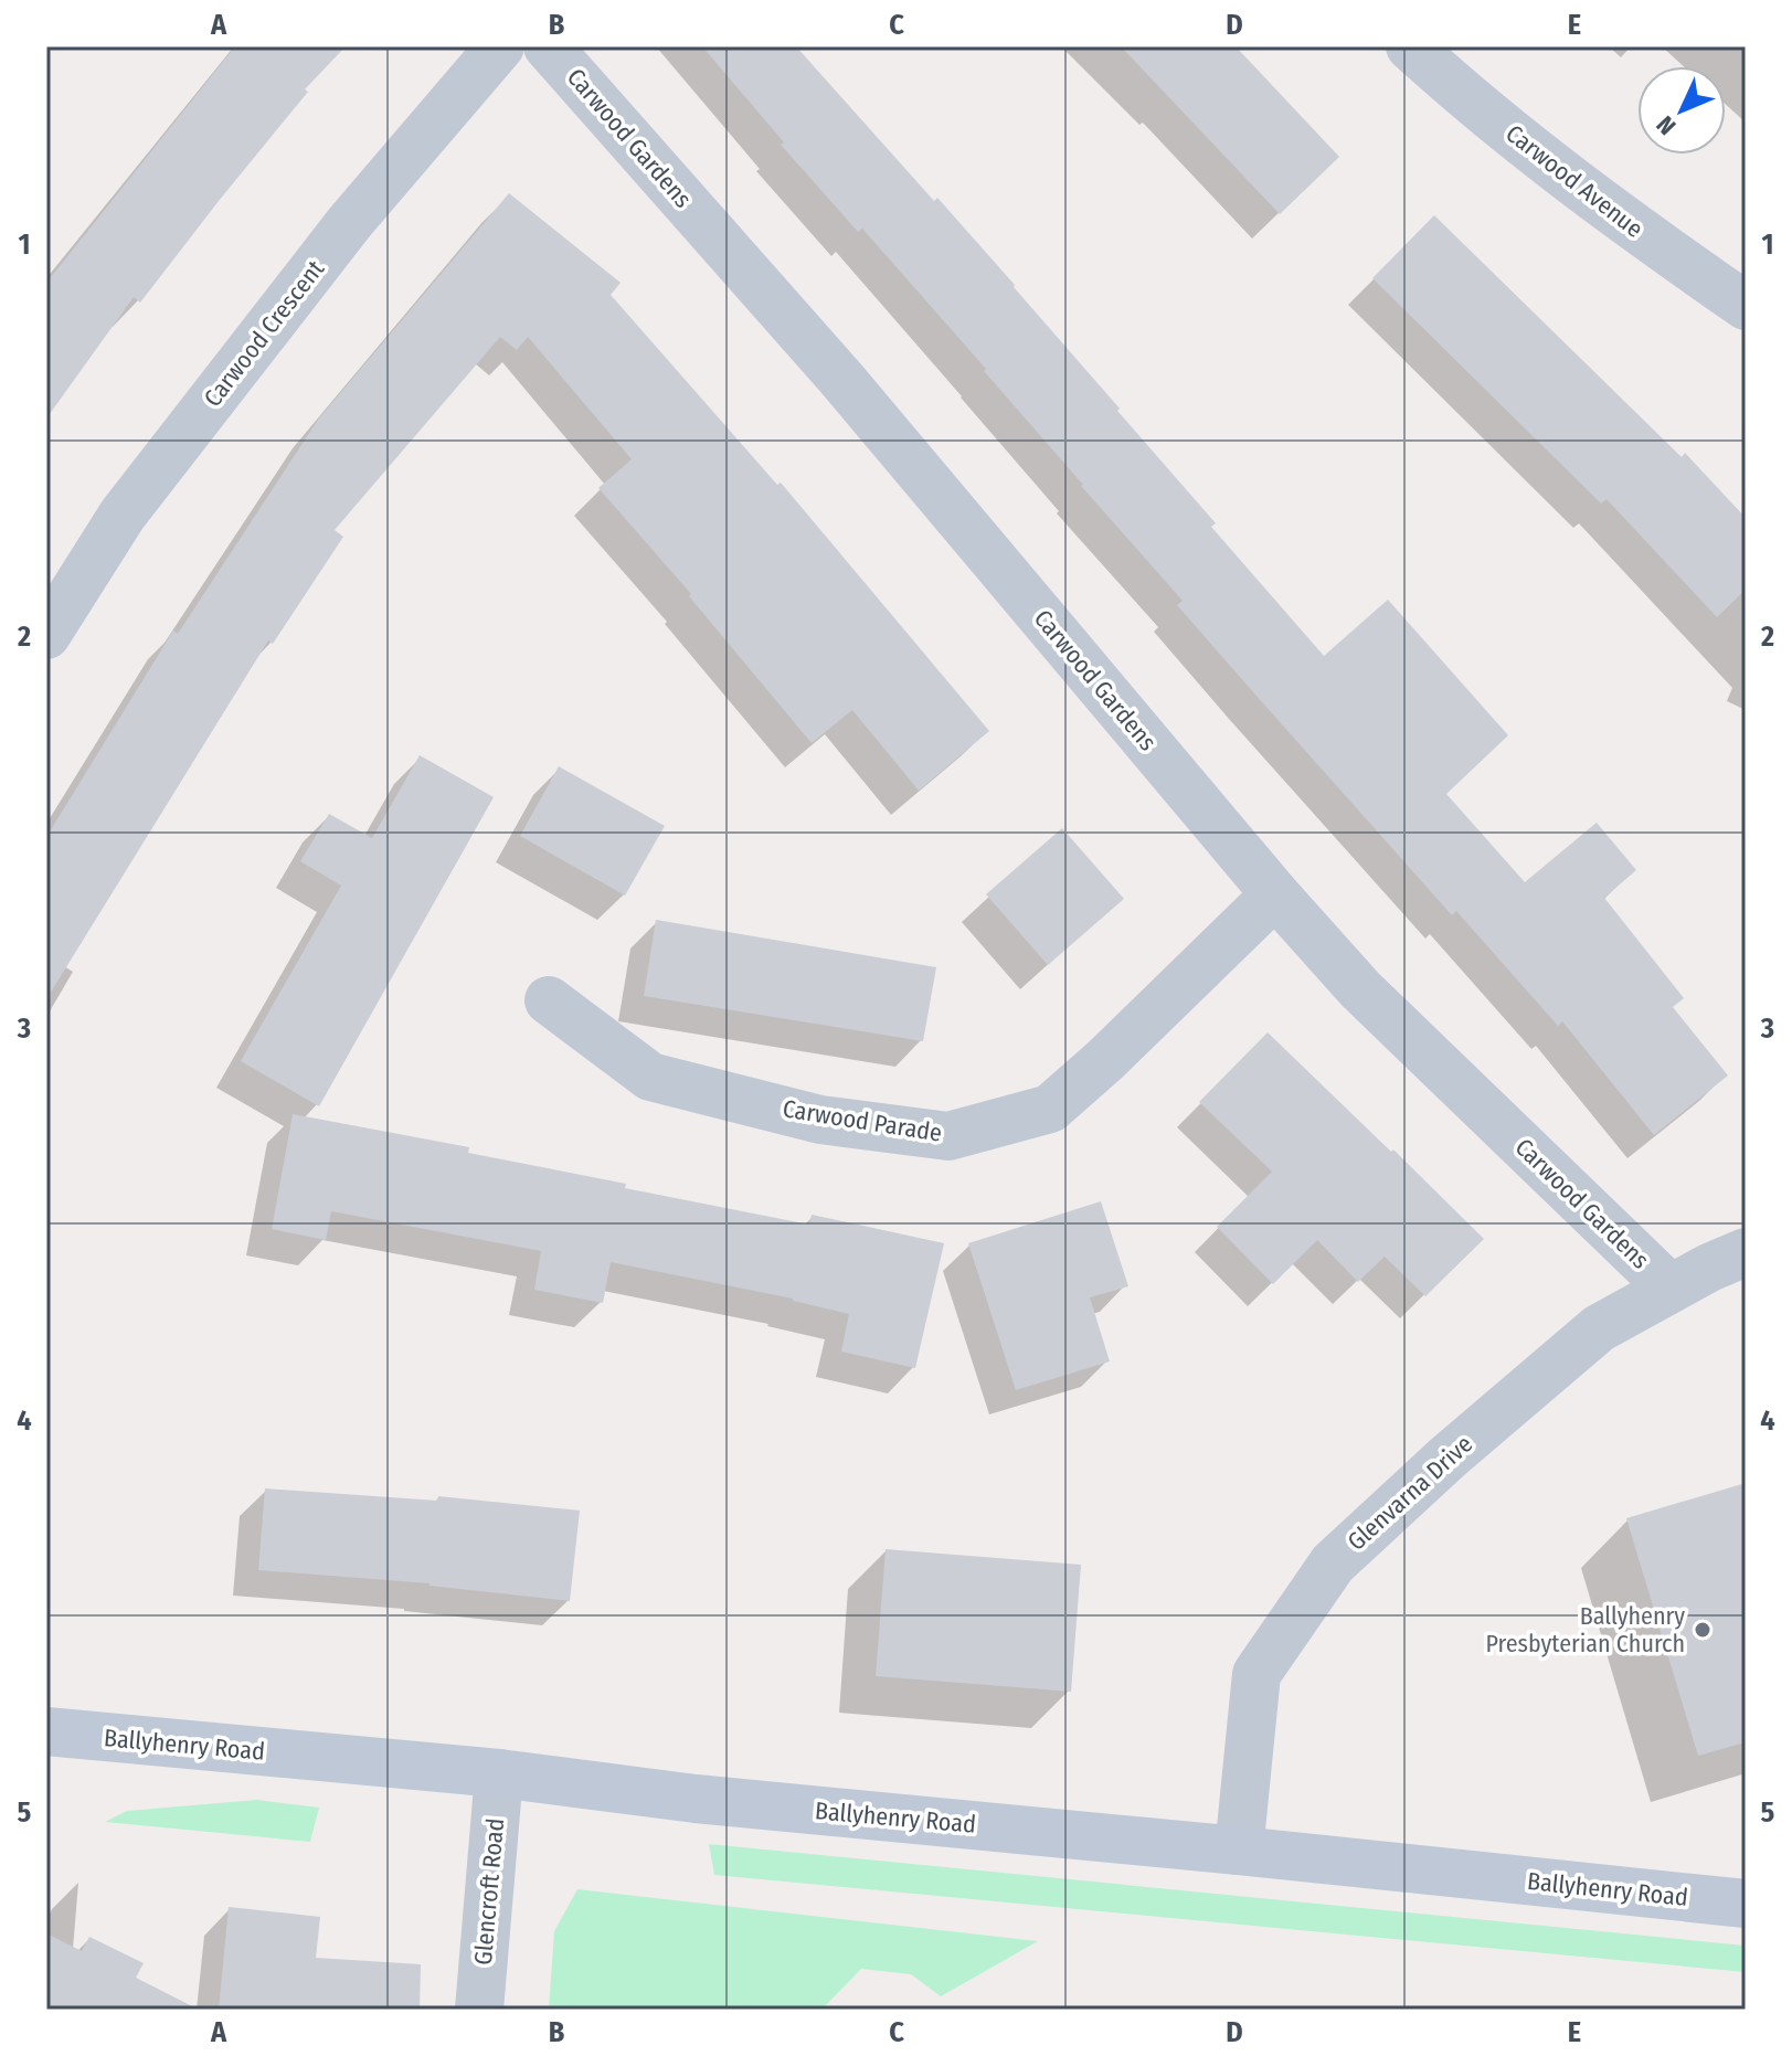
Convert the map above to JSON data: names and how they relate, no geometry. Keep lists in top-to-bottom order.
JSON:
{
  "streets": {
    "main road": ["Ballyhenry Road"],
    "street": [
      "Carwood Gardens",
      "Carwood Avenue",
      "Carwood Crescent",
      "Carwood Parade",
      "Glenvarna Drive",
      "Glencroft Road"
    ]
  },
  "crossings": [
    ["Carwood Gardens", "Carwood Parade"],
    ["Carwood Gardens", "Glenvarna Drive"],
    ["Glenvarna Drive", "Ballyhenry Road"],
    ["Ballyhenry Road", "Glencroft Road"]
  ],
  "places": ["Ballyhenry Presbyterian Church"],
  "north": "bottom left",
  "grid": {
    "columns": [
      "A",
      "B",
      "C",
      "D",
      "E"
    ],
    "rows": [
      "1",
      "2",
      "3",
      "4",
      "5"
    ]
  }
}
